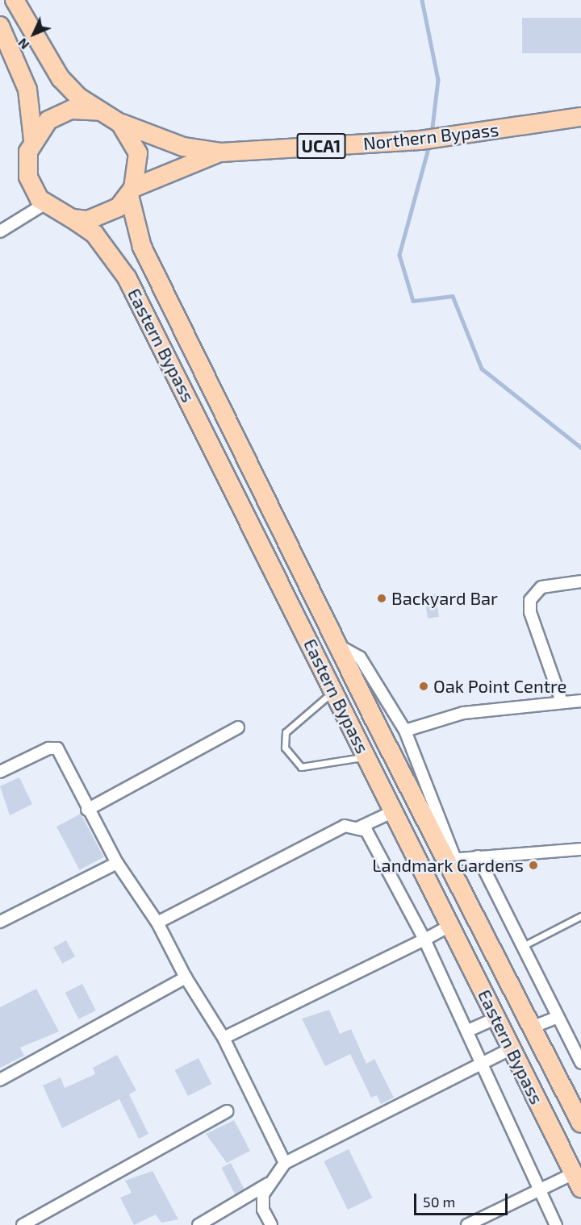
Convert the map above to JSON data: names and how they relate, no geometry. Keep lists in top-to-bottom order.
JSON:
{
  "streets": {
    "main road": ["Northern Bypass", "UCA1", "Eastern Bypass"]
  },
  "crossings": [
    ["Northern Bypass", "UCA1"],
    ["UCA1", "Eastern Bypass"]
  ],
  "places": ["Backyard Bar", "Oak Point Centre", "Landmark Gardens"],
  "scale_bar": "50 m",
  "north": "bottom left"
}
